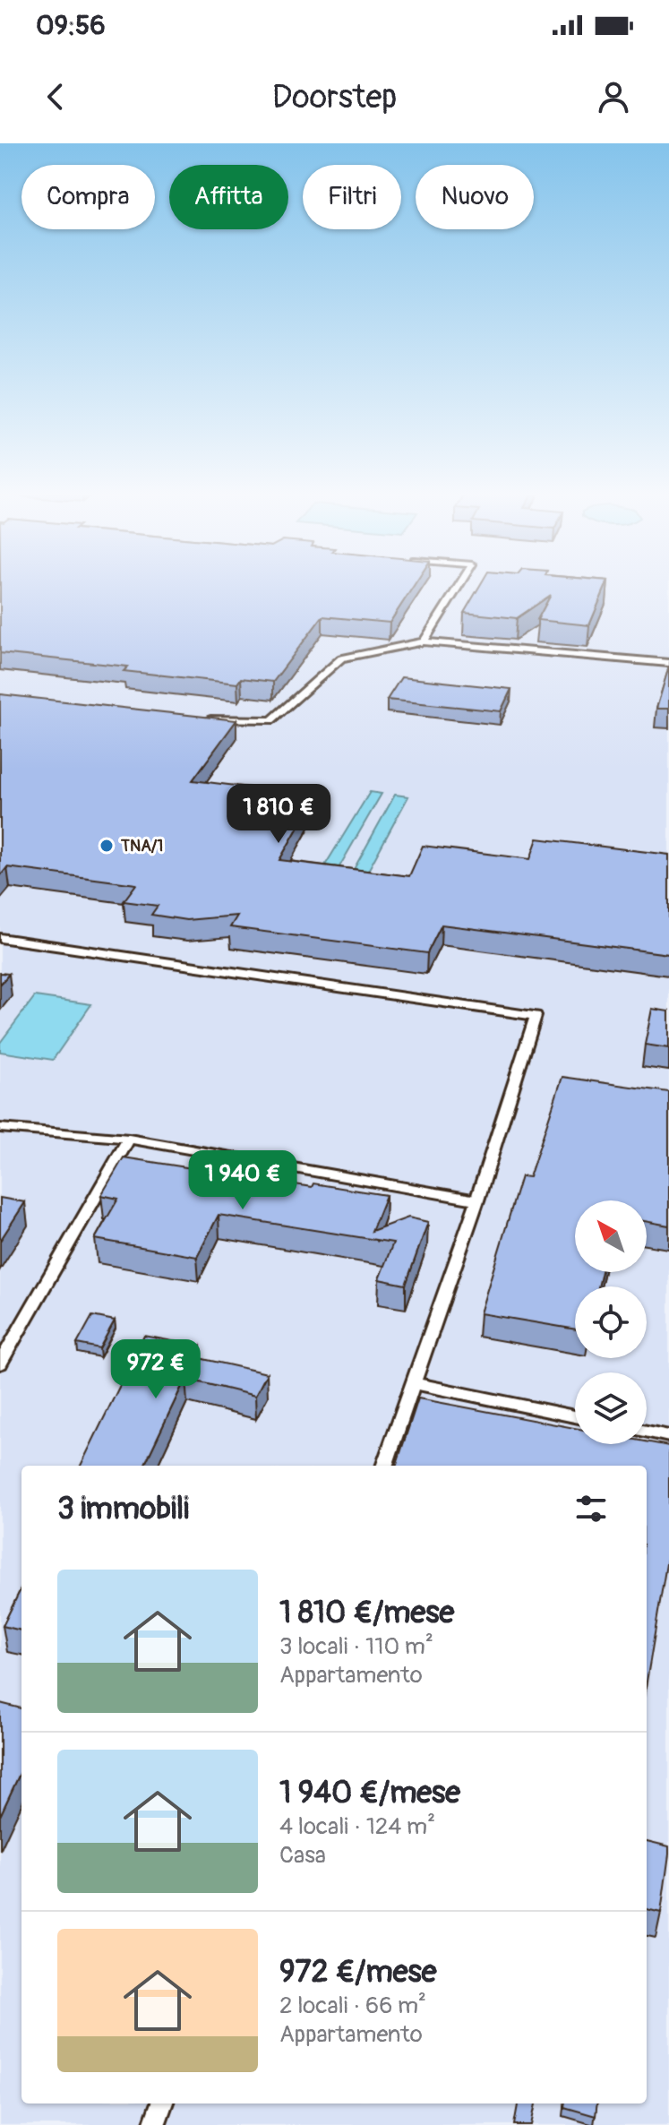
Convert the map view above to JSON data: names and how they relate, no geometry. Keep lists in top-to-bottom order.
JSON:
{
  "places": ["TNA/1"],
  "north": "top left",
  "page": {
    "status": "09:56",
    "header": "Doorstep",
    "chip": [
      "Compra",
      "Affitta",
      "Filtri",
      "Nuovo"
    ],
    "price": ["1 810 €", "1 940 €", "972 €"],
    "heading": "3 immobili",
    "list": [
      {
        "name": "1 810 €/mese",
        "note": "3 locali · 110 m² · Appartamento"
      },
      {
        "name": "1 940 €/mese",
        "note": "4 locali · 124 m² · Casa"
      },
      {
        "name": "972 €/mese",
        "note": "2 locali · 66 m² · Appartamento"
      }
    ]
  }
}
